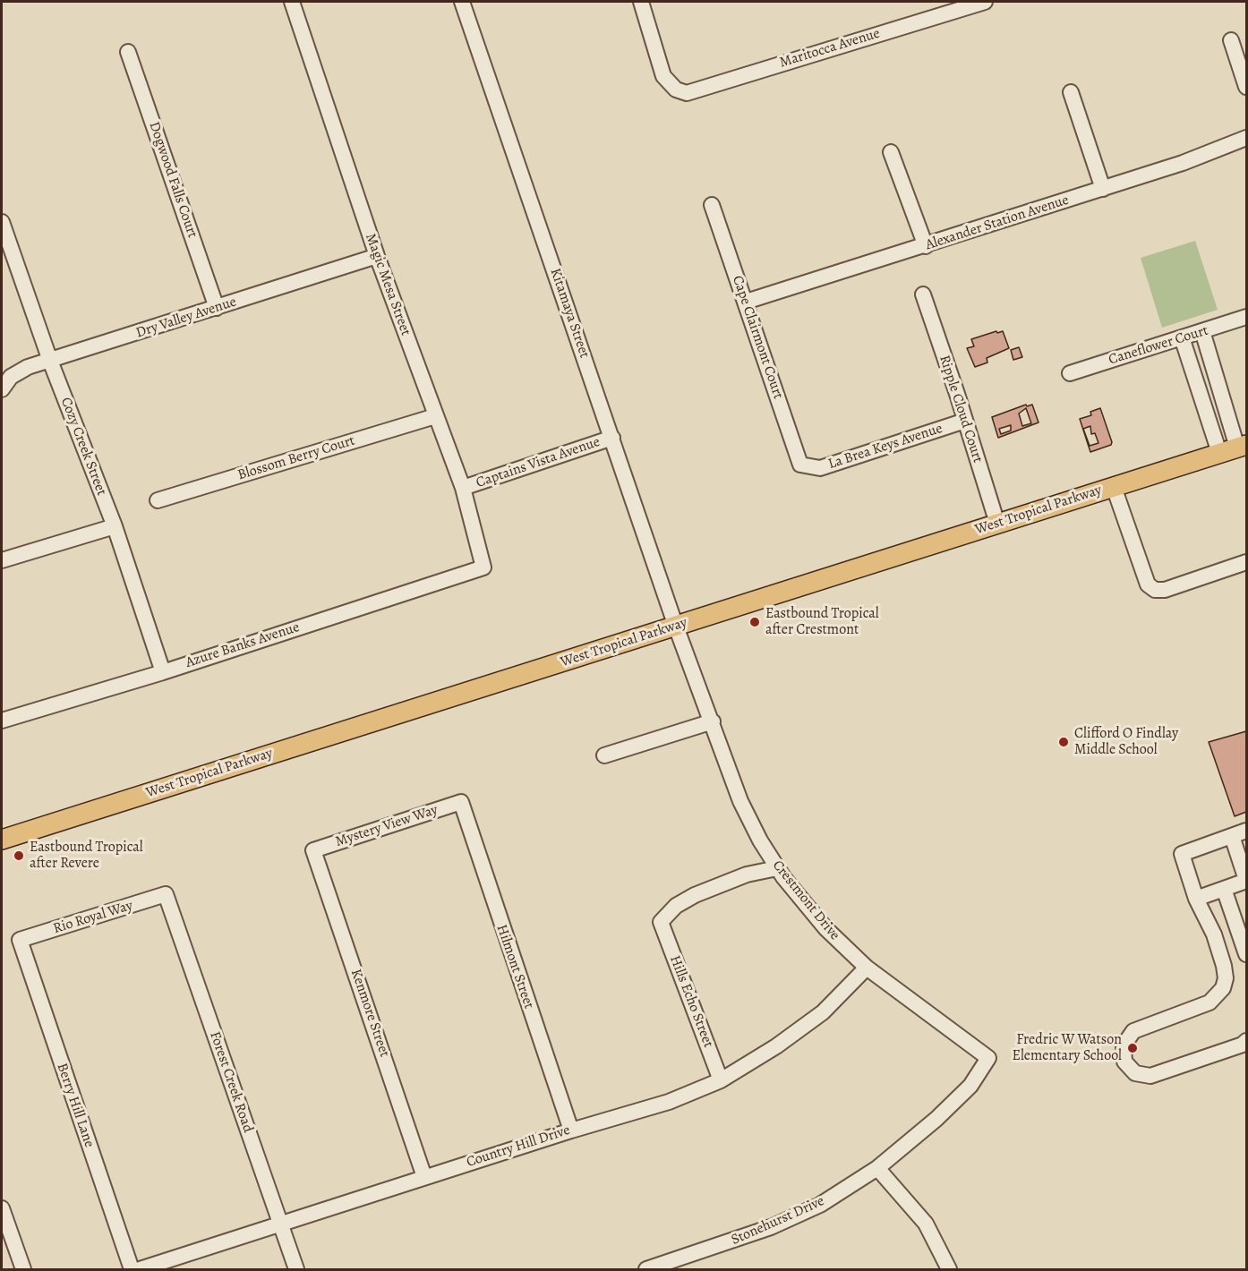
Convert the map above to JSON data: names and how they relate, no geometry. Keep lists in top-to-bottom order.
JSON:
{
  "streets": {
    "main road": ["West Tropical Parkway"],
    "street": [
      "Maritocca Avenue",
      "Dogwood Falls Court",
      "Alexander Station Avenue",
      "Magic Mesa Street",
      "Kitamaya Street",
      "Dry Valley Avenue",
      "Cape Clairmont Court",
      "Caneflower Court",
      "Ripple Cloud Court",
      "Cozy Creek Street",
      "La Brea Keys Avenue",
      "Blossom Berry Court",
      "Captains Vista Avenue",
      "Azure Banks Avenue",
      "Mystery View Way",
      "Crestmont Drive",
      "Rio Royal Way",
      "Hilmont Street",
      "Hills Echo Street",
      "Kenmore Street",
      "Forest Creek Road",
      "Berry Hill Lane",
      "Country Hill Drive",
      "Stonehurst Drive"
    ]
  },
  "crossings": [
    ["Dogwood Falls Court", "Dry Valley Avenue"],
    ["Alexander Station Avenue", "Cape Clairmont Court"],
    ["Magic Mesa Street", "Dry Valley Avenue"],
    ["Magic Mesa Street", "Blossom Berry Court"],
    ["Magic Mesa Street", "Captains Vista Avenue"],
    ["Magic Mesa Street", "Azure Banks Avenue"],
    ["Kitamaya Street", "Captains Vista Avenue"],
    ["Kitamaya Street", "West Tropical Parkway"],
    ["Kitamaya Street", "Crestmont Drive"],
    ["Dry Valley Avenue", "Cozy Creek Street"],
    ["Cape Clairmont Court", "La Brea Keys Avenue"],
    ["Ripple Cloud Court", "La Brea Keys Avenue"],
    ["Ripple Cloud Court", "West Tropical Parkway"],
    ["Cozy Creek Street", "Azure Banks Avenue"],
    ["West Tropical Parkway", "Crestmont Drive"],
    ["Mystery View Way", "Hilmont Street"],
    ["Mystery View Way", "Kenmore Street"],
    ["Crestmont Drive", "Hills Echo Street"],
    ["Crestmont Drive", "Country Hill Drive"],
    ["Crestmont Drive", "Stonehurst Drive"],
    ["Rio Royal Way", "Forest Creek Road"],
    ["Rio Royal Way", "Berry Hill Lane"],
    ["Hilmont Street", "Country Hill Drive"],
    ["Hills Echo Street", "Country Hill Drive"],
    ["Kenmore Street", "Country Hill Drive"],
    ["Forest Creek Road", "Country Hill Drive"]
  ],
  "places": [
    "Eastbound Tropical after Crestmont",
    "Clifford O Findlay Middle School",
    "Eastbound Tropical after Revere",
    "Fredric W Watson Elementary School"
  ]
}
